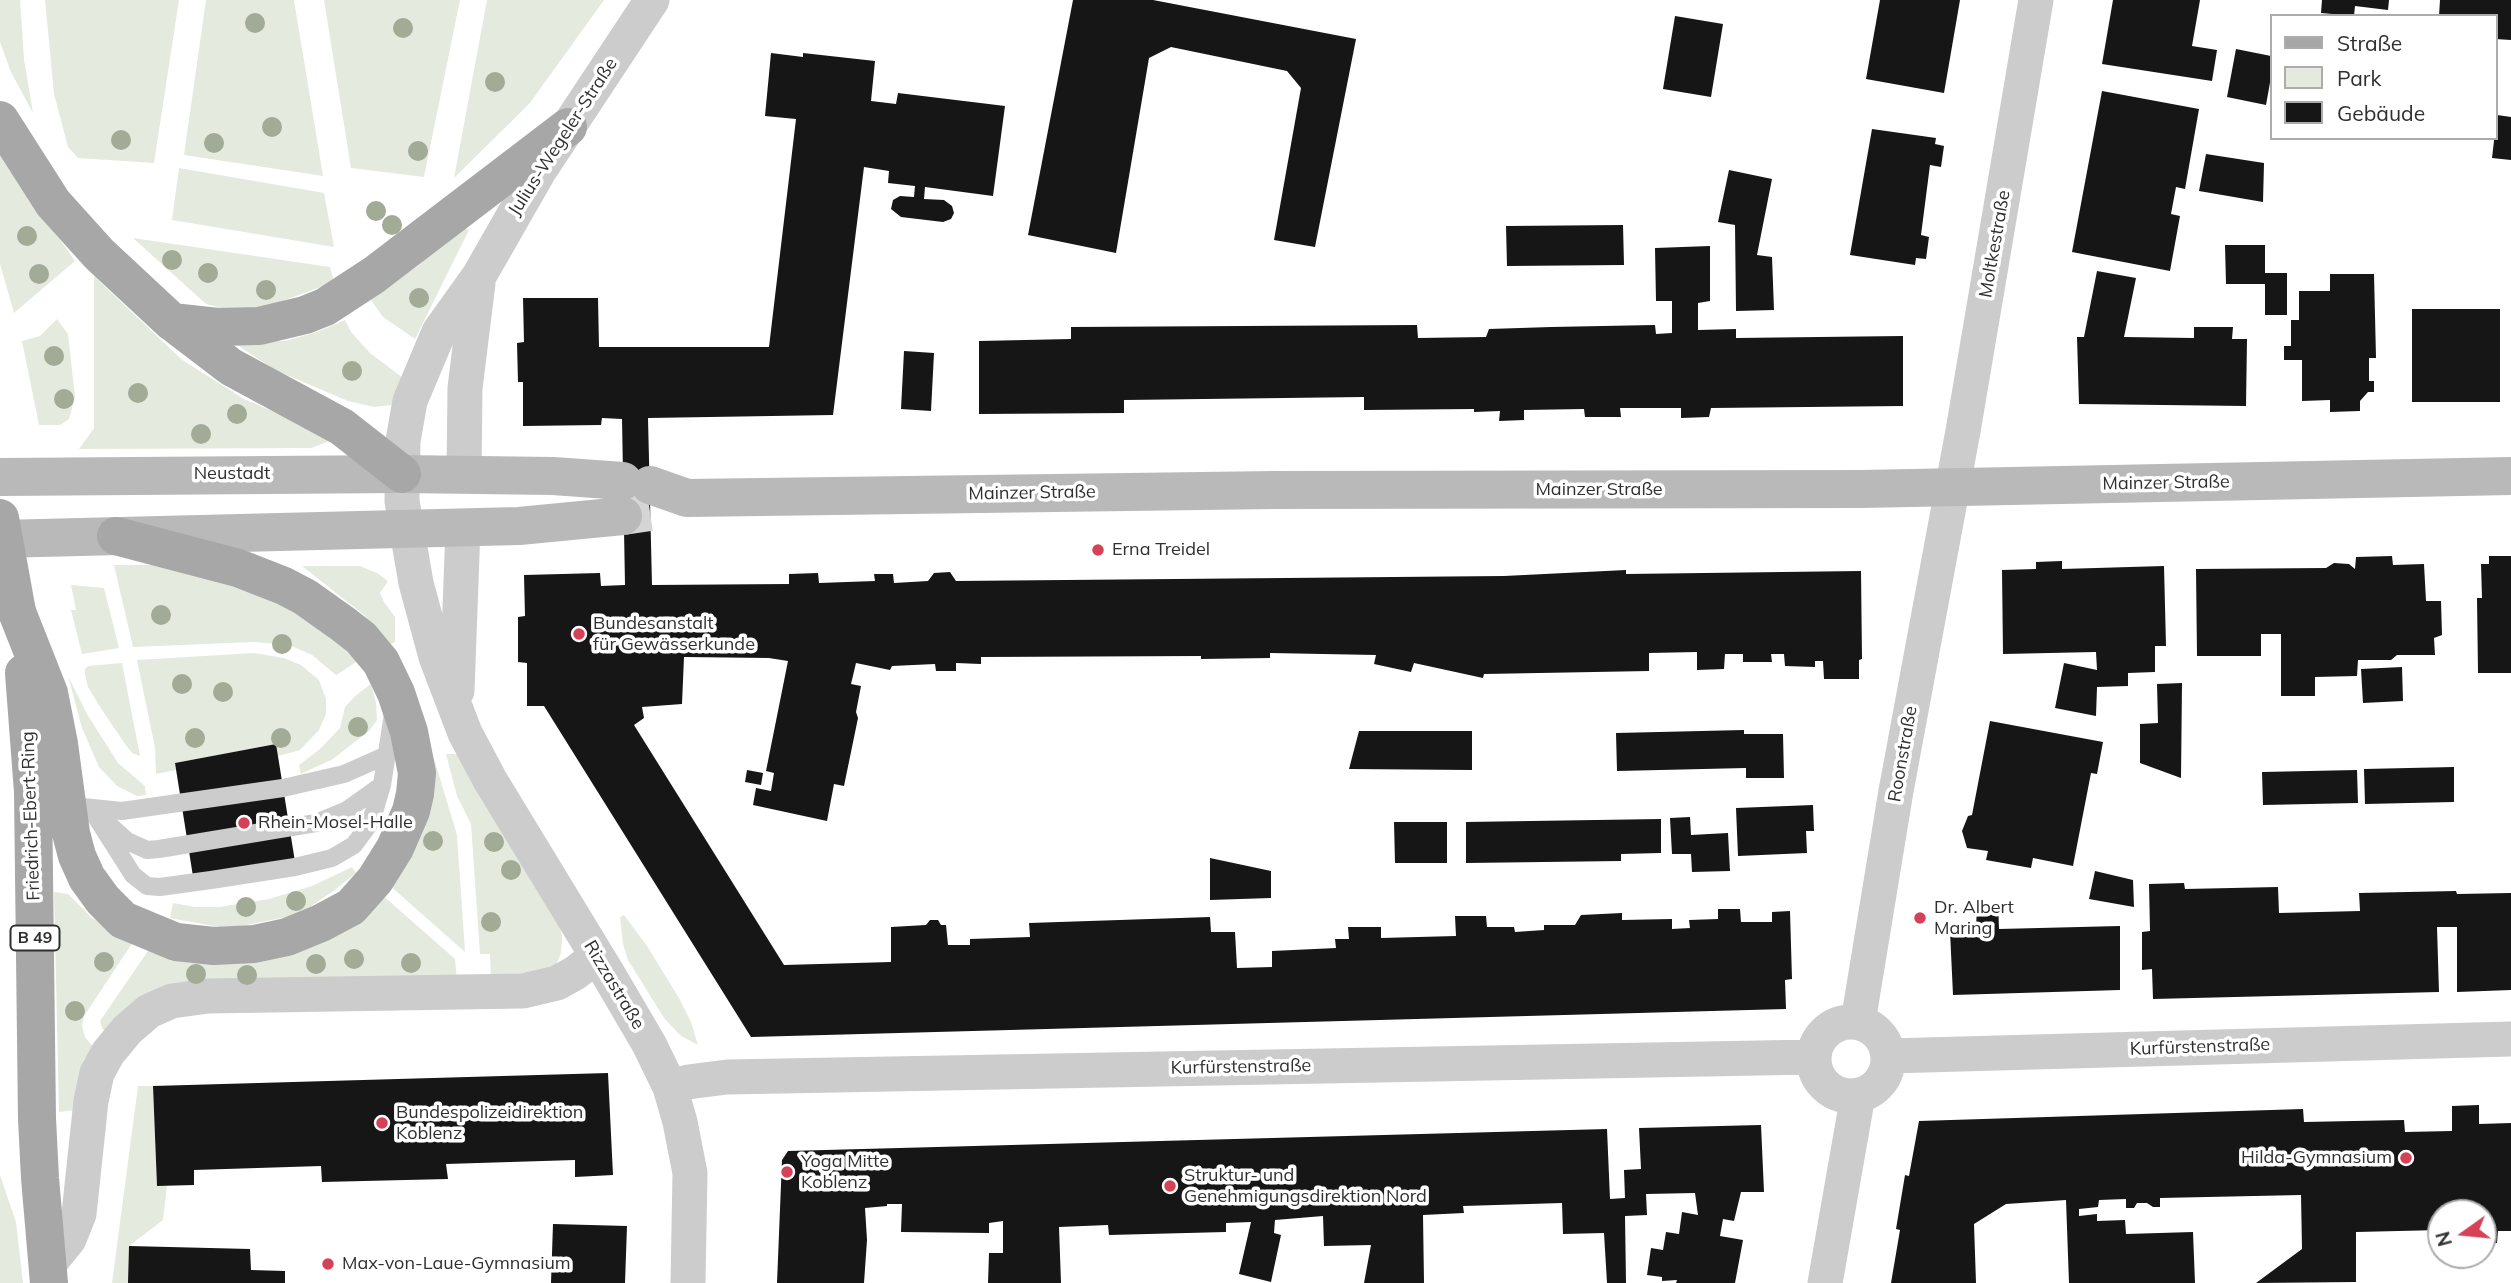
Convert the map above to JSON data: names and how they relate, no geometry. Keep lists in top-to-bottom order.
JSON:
{
  "streets": {
    "main road": ["Friedrich-Ebert-Ring", "B 49"],
    "street": [
      "Julius-Wegeler-Straße",
      "Moltkestraße",
      "Neustadt",
      "Mainzer Straße",
      "Roonstraße",
      "Rizzastraße",
      "Kurfürstenstraße"
    ]
  },
  "crossings": [
    ["Julius-Wegeler-Straße", "Neustadt"],
    ["Julius-Wegeler-Straße", "Mainzer Straße"],
    ["Julius-Wegeler-Straße", "Rizzastraße"],
    ["Moltkestraße", "Mainzer Straße"],
    ["Moltkestraße", "Roonstraße"],
    ["Neustadt", "Mainzer Straße"],
    ["Neustadt", "Rizzastraße"],
    ["Mainzer Straße", "Roonstraße"],
    ["Mainzer Straße", "Rizzastraße"],
    ["Roonstraße", "Kurfürstenstraße"],
    ["Rizzastraße", "Kurfürstenstraße"]
  ],
  "places": [
    "Erna Treidel",
    "Bundesanstalt für Gewässerkunde",
    "Rhein-Mosel-Halle",
    "Dr. Albert Maring",
    "Bundespolizeidirektion Koblenz",
    "Hilda-Gymnasium",
    "Yoga Mitte Koblenz",
    "Struktur- und Genehmigungsdirektion Nord",
    "Max-von-Laue-Gymnasium"
  ],
  "legend": ["Straße", "Park", "Gebäude"],
  "north": "left"
}
